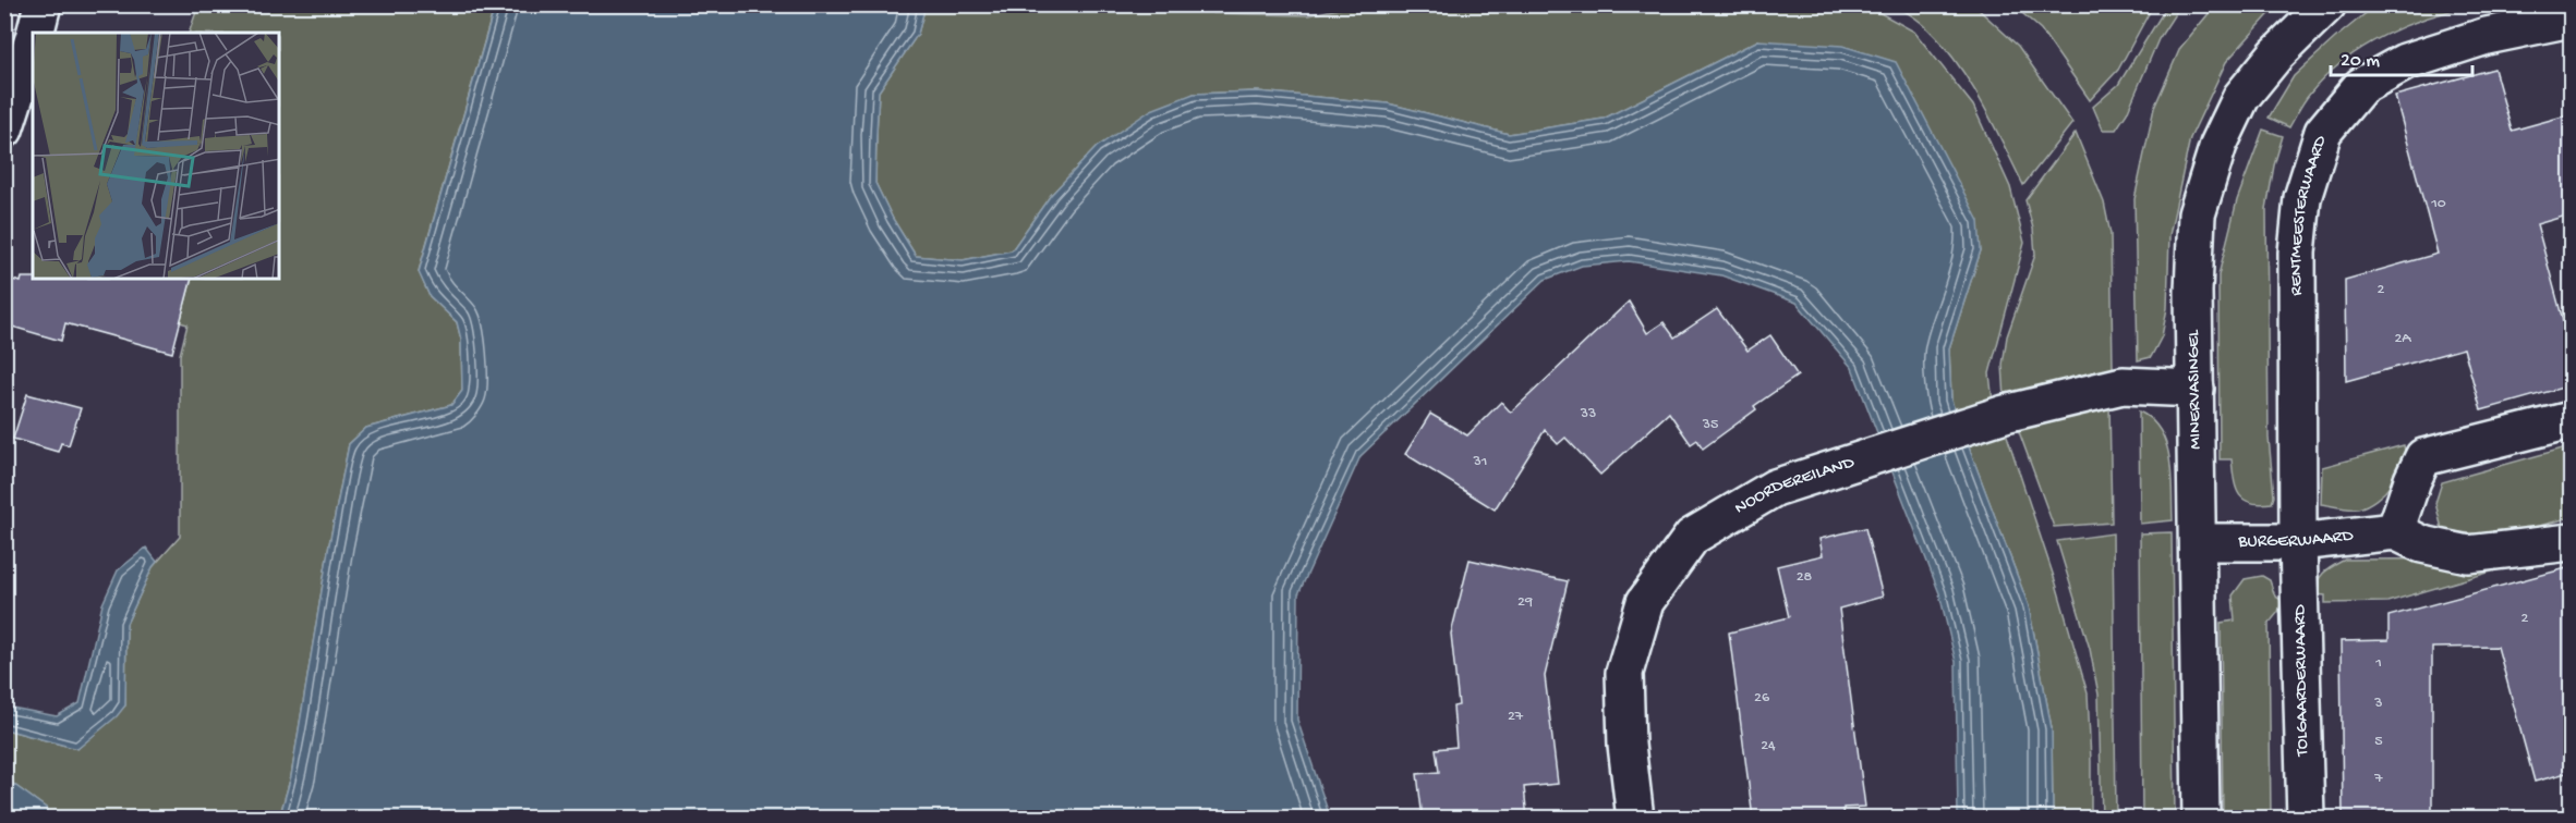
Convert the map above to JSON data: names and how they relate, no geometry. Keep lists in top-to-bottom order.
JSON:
{
  "streets": {
    "street": [
      "RENTMEESTERWAARD",
      "MINERVASINGEL",
      "NOORDEREILAND",
      "BURGERWAARD",
      "TOLGAARDERWAARD"
    ]
  },
  "crossings": [
    ["RENTMEESTERWAARD", "BURGERWAARD"],
    ["RENTMEESTERWAARD", "TOLGAARDERWAARD"],
    ["MINERVASINGEL", "NOORDEREILAND"],
    ["MINERVASINGEL", "BURGERWAARD"],
    ["BURGERWAARD", "TOLGAARDERWAARD"]
  ],
  "house_numbers": [
    "10",
    "2",
    "2A",
    "33",
    "35",
    "31",
    "28",
    "29",
    "2",
    "1",
    "26",
    "3",
    "27",
    "5",
    "24",
    "7"
  ],
  "scale_bar": "20 m"
}
